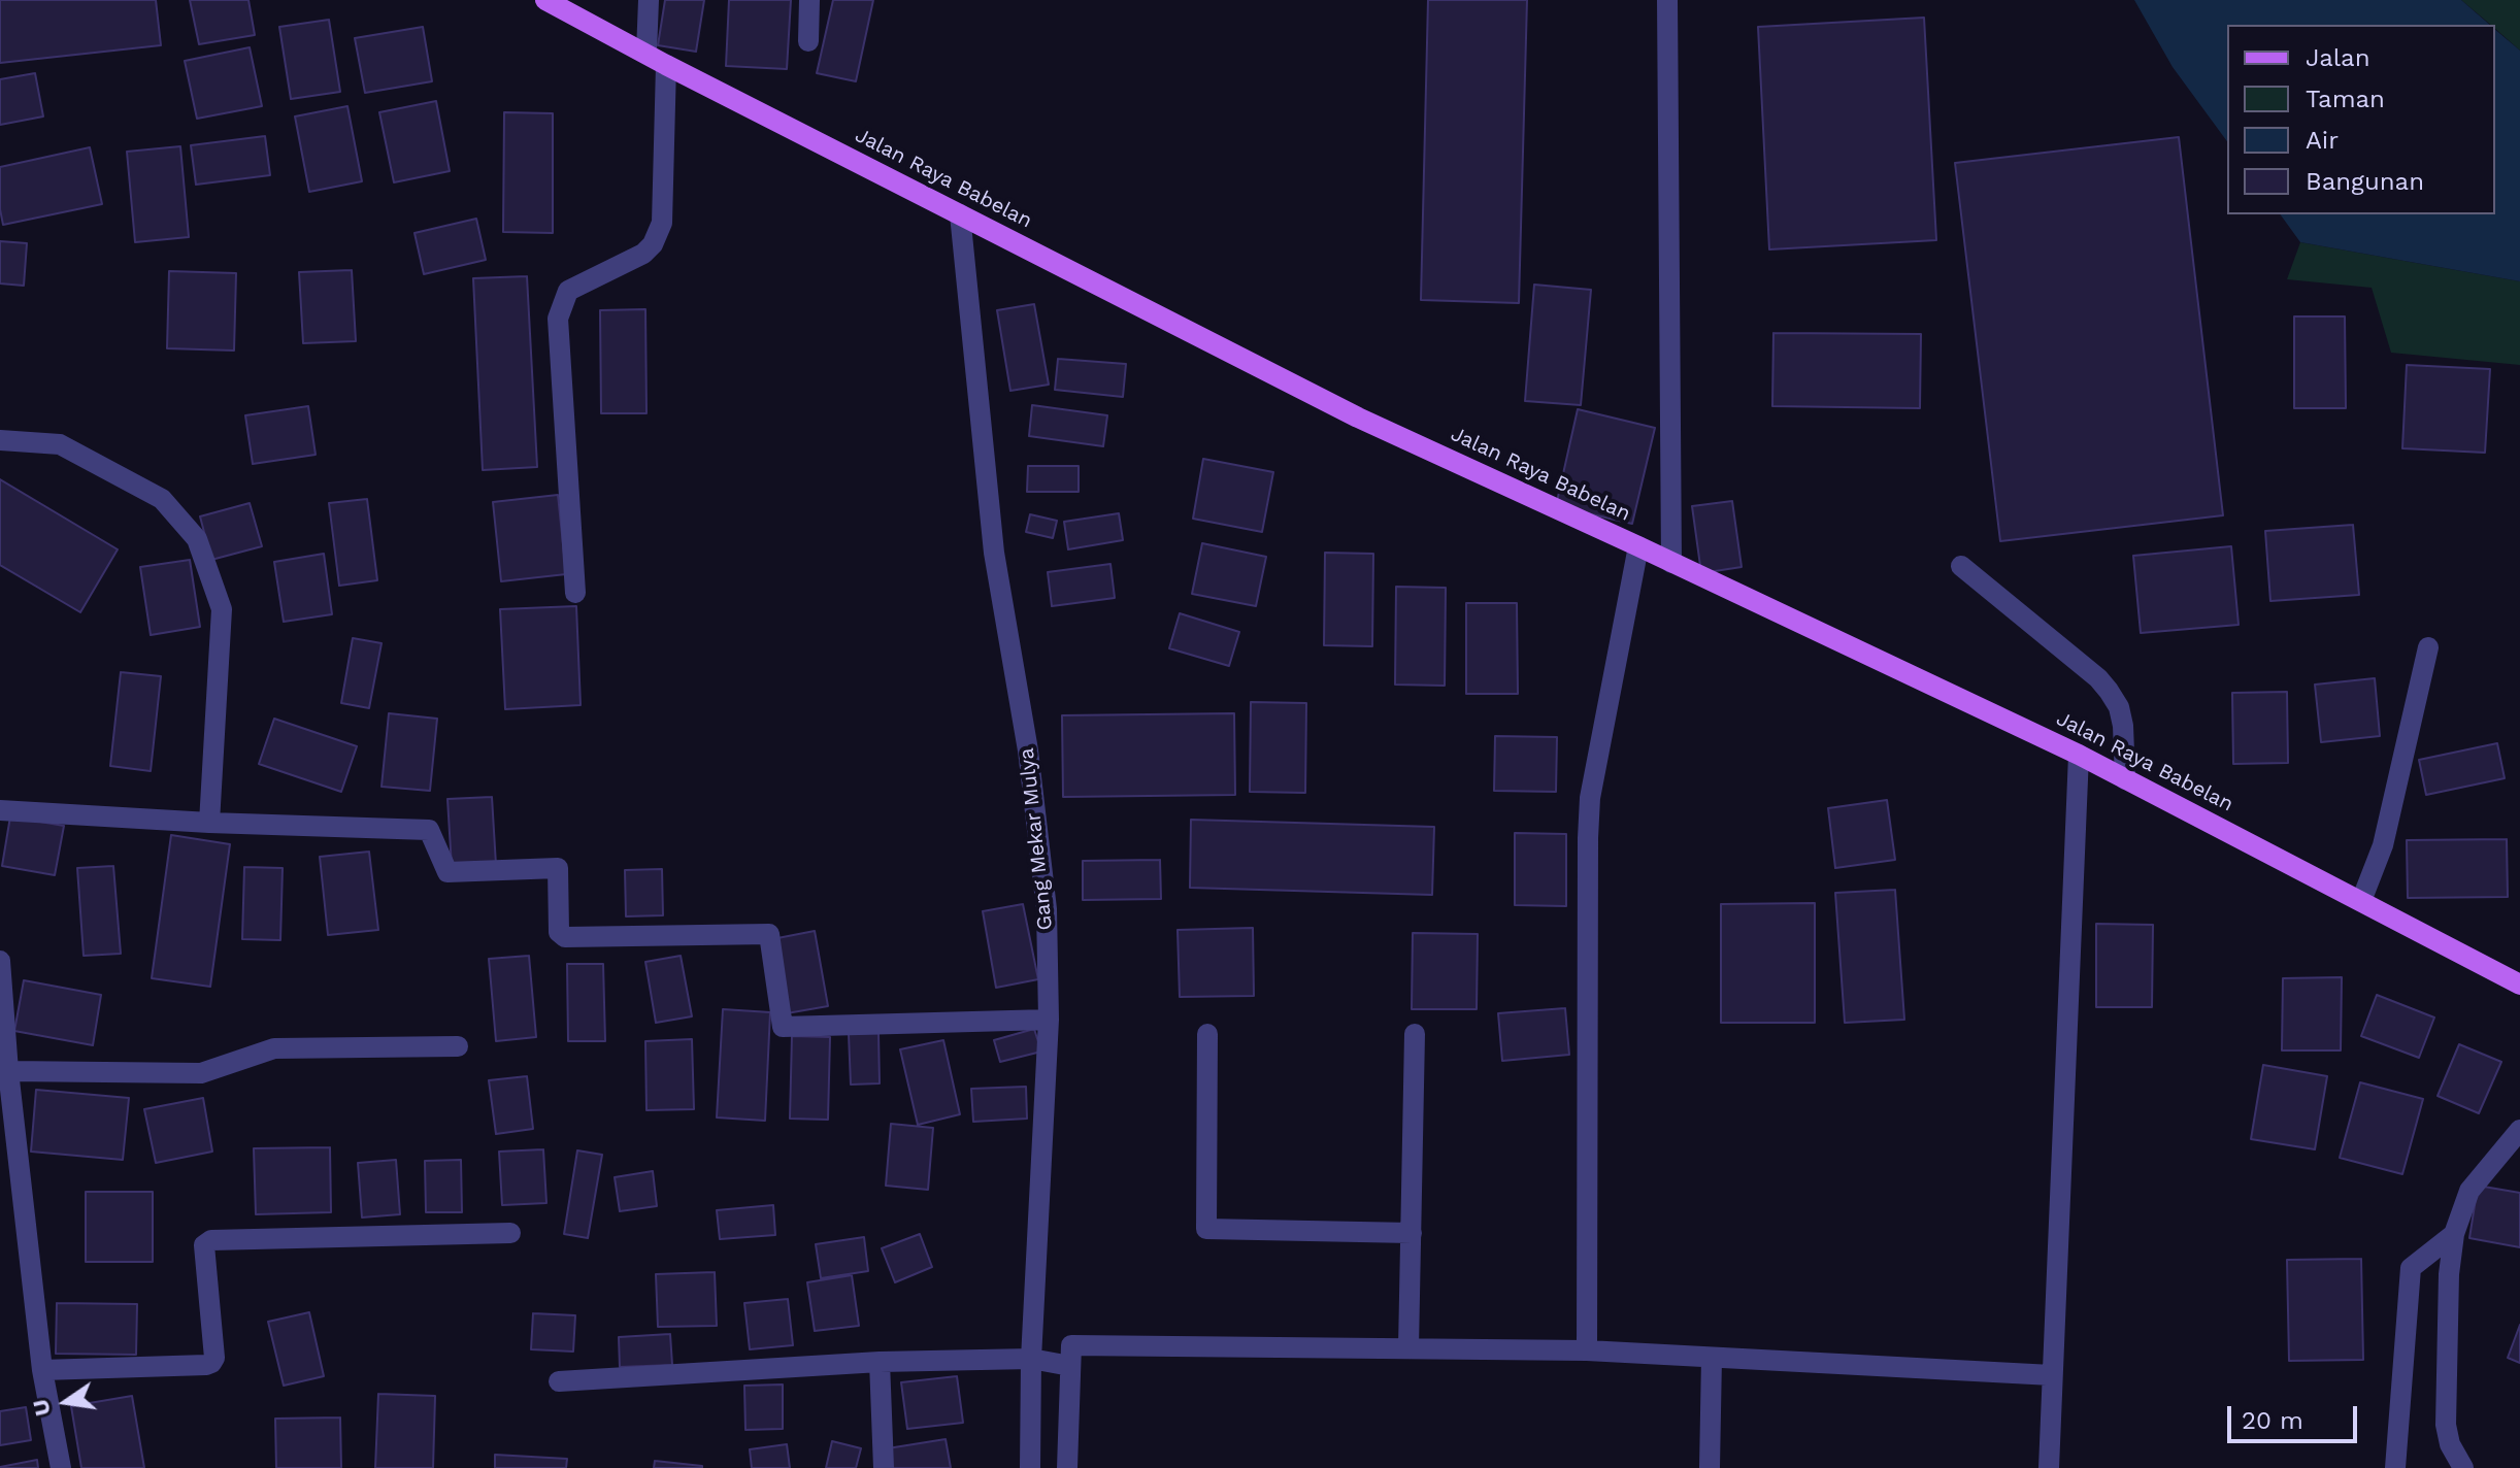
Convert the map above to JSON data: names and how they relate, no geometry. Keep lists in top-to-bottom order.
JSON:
{
  "streets": {
    "main road": ["Jalan Raya Babelan"],
    "street": ["Gang Mekar Mulya"]
  },
  "crossings": [
    ["Jalan Raya Babelan", "Gang Mekar Mulya"]
  ],
  "legend": [
    "Jalan",
    "Taman",
    "Air",
    "Bangunan"
  ],
  "scale_bar": "20 m",
  "north": "left"
}
